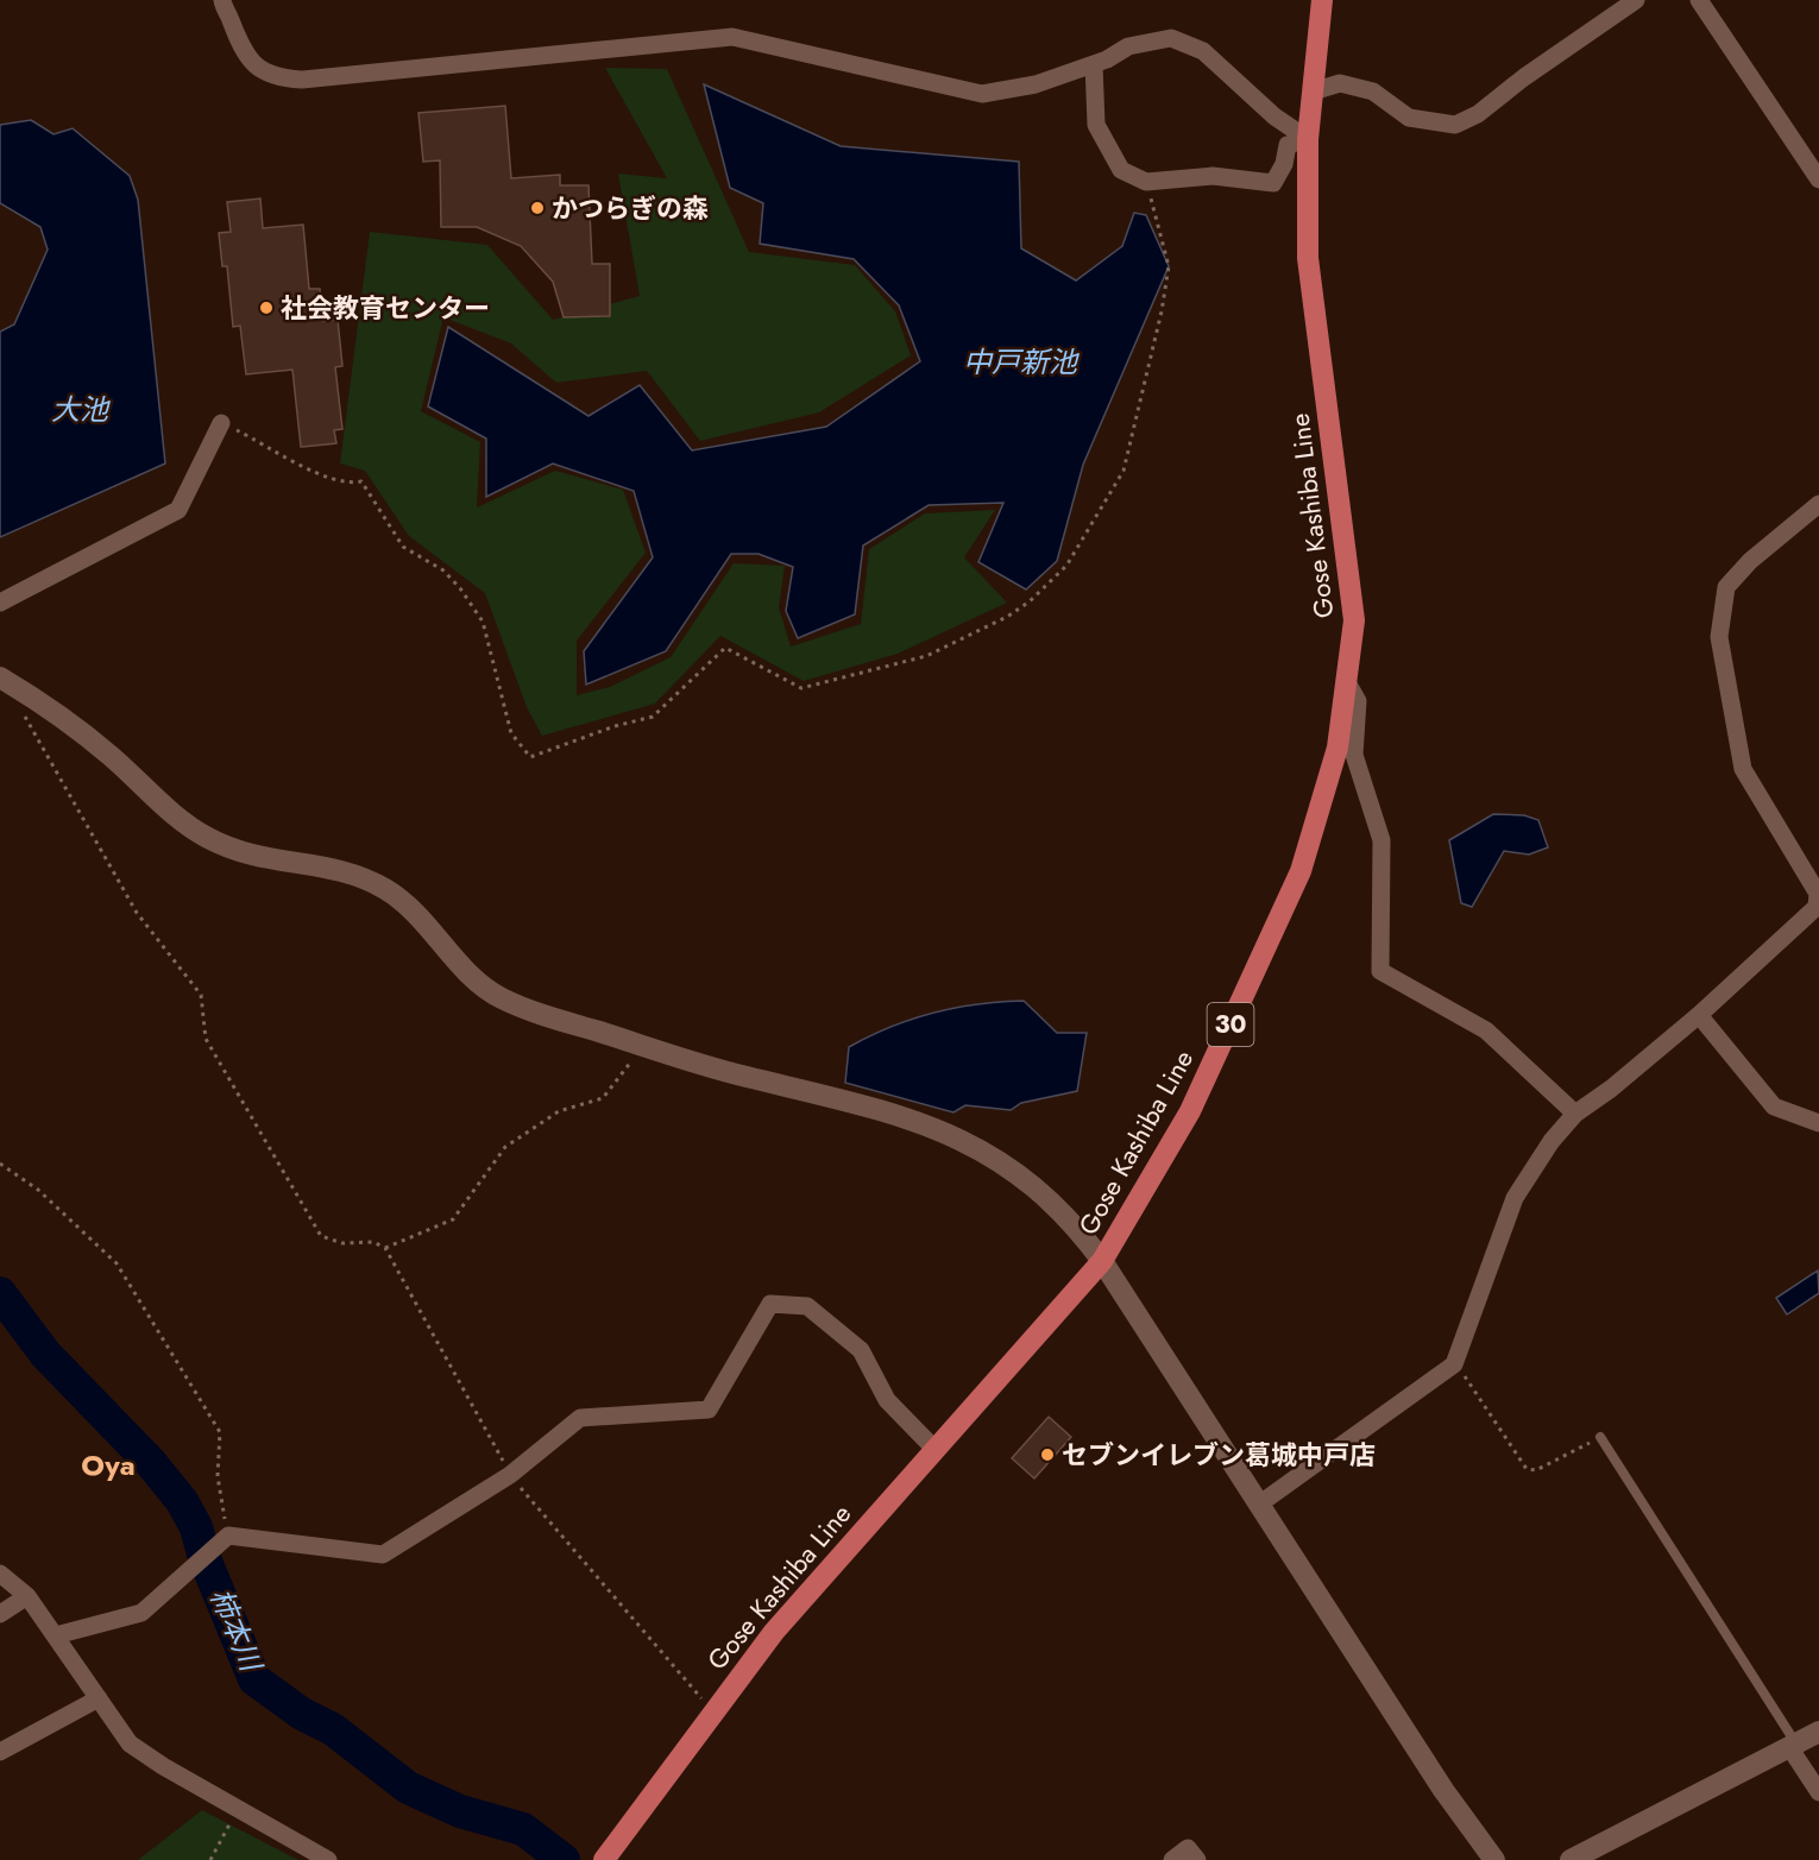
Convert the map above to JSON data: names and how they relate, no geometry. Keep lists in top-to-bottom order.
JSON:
{
  "streets": {
    "main road": ["Gose Kashiba Line", "30"]
  },
  "districts": ["Oya"],
  "water": ["中戸新池", "大池", "柿本川"],
  "places": ["かつらぎの森", "社会教育センター", "セブンイレブン葛城中戸店"]
}
